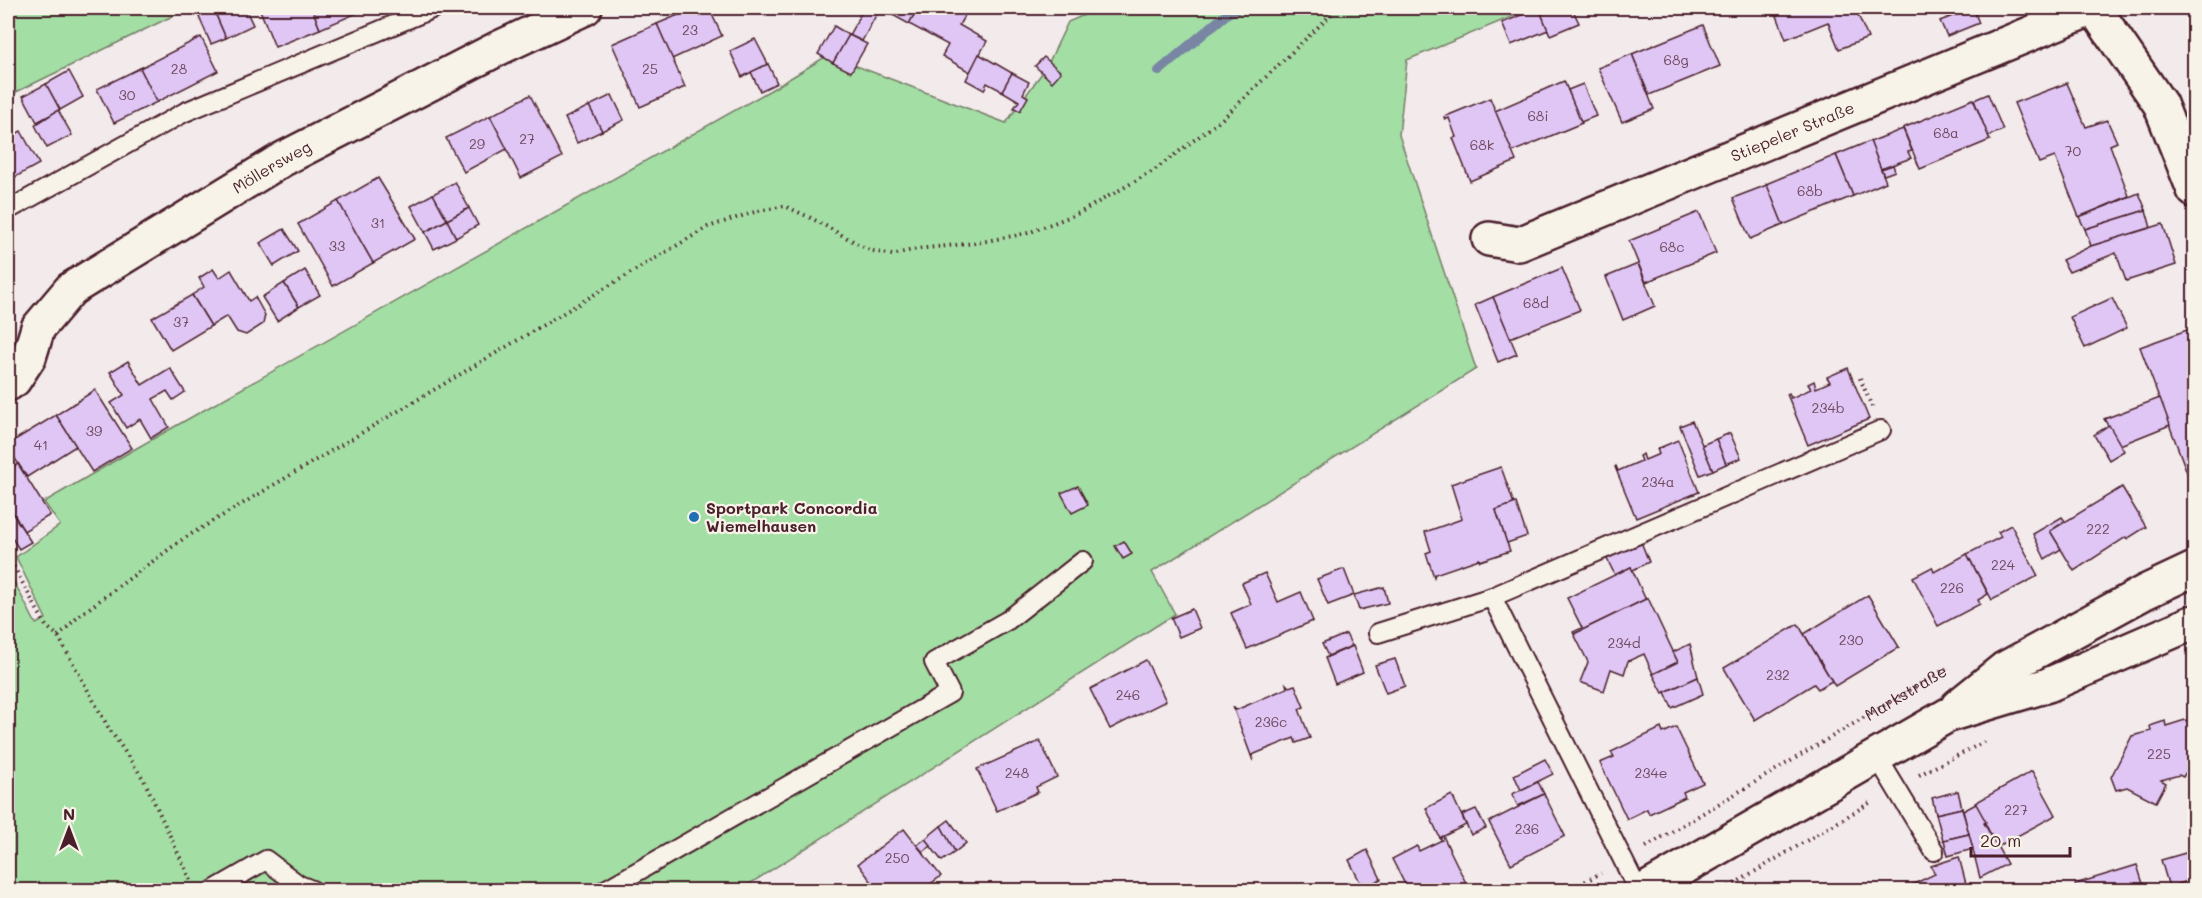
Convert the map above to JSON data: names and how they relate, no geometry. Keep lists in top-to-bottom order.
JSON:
{
  "streets": {
    "street": ["Stiepeler Straße", "Möllersweg"],
    "path": ["Markstraße"]
  },
  "places": ["Sportpark Concordia Wiemelhausen"],
  "house_numbers": [
    "23",
    "68g",
    "28",
    "25",
    "30",
    "68i",
    "68a",
    "27",
    "29",
    "68k",
    "70",
    "68b",
    "31",
    "33",
    "68c",
    "68d",
    "37",
    "234b",
    "39",
    "41",
    "234a",
    "222",
    "224",
    "226",
    "230",
    "234d",
    "232",
    "246",
    "236c",
    "225",
    "248",
    "234e",
    "227",
    "236",
    "250"
  ],
  "scale_bar": "20 m",
  "north": "top"
}
